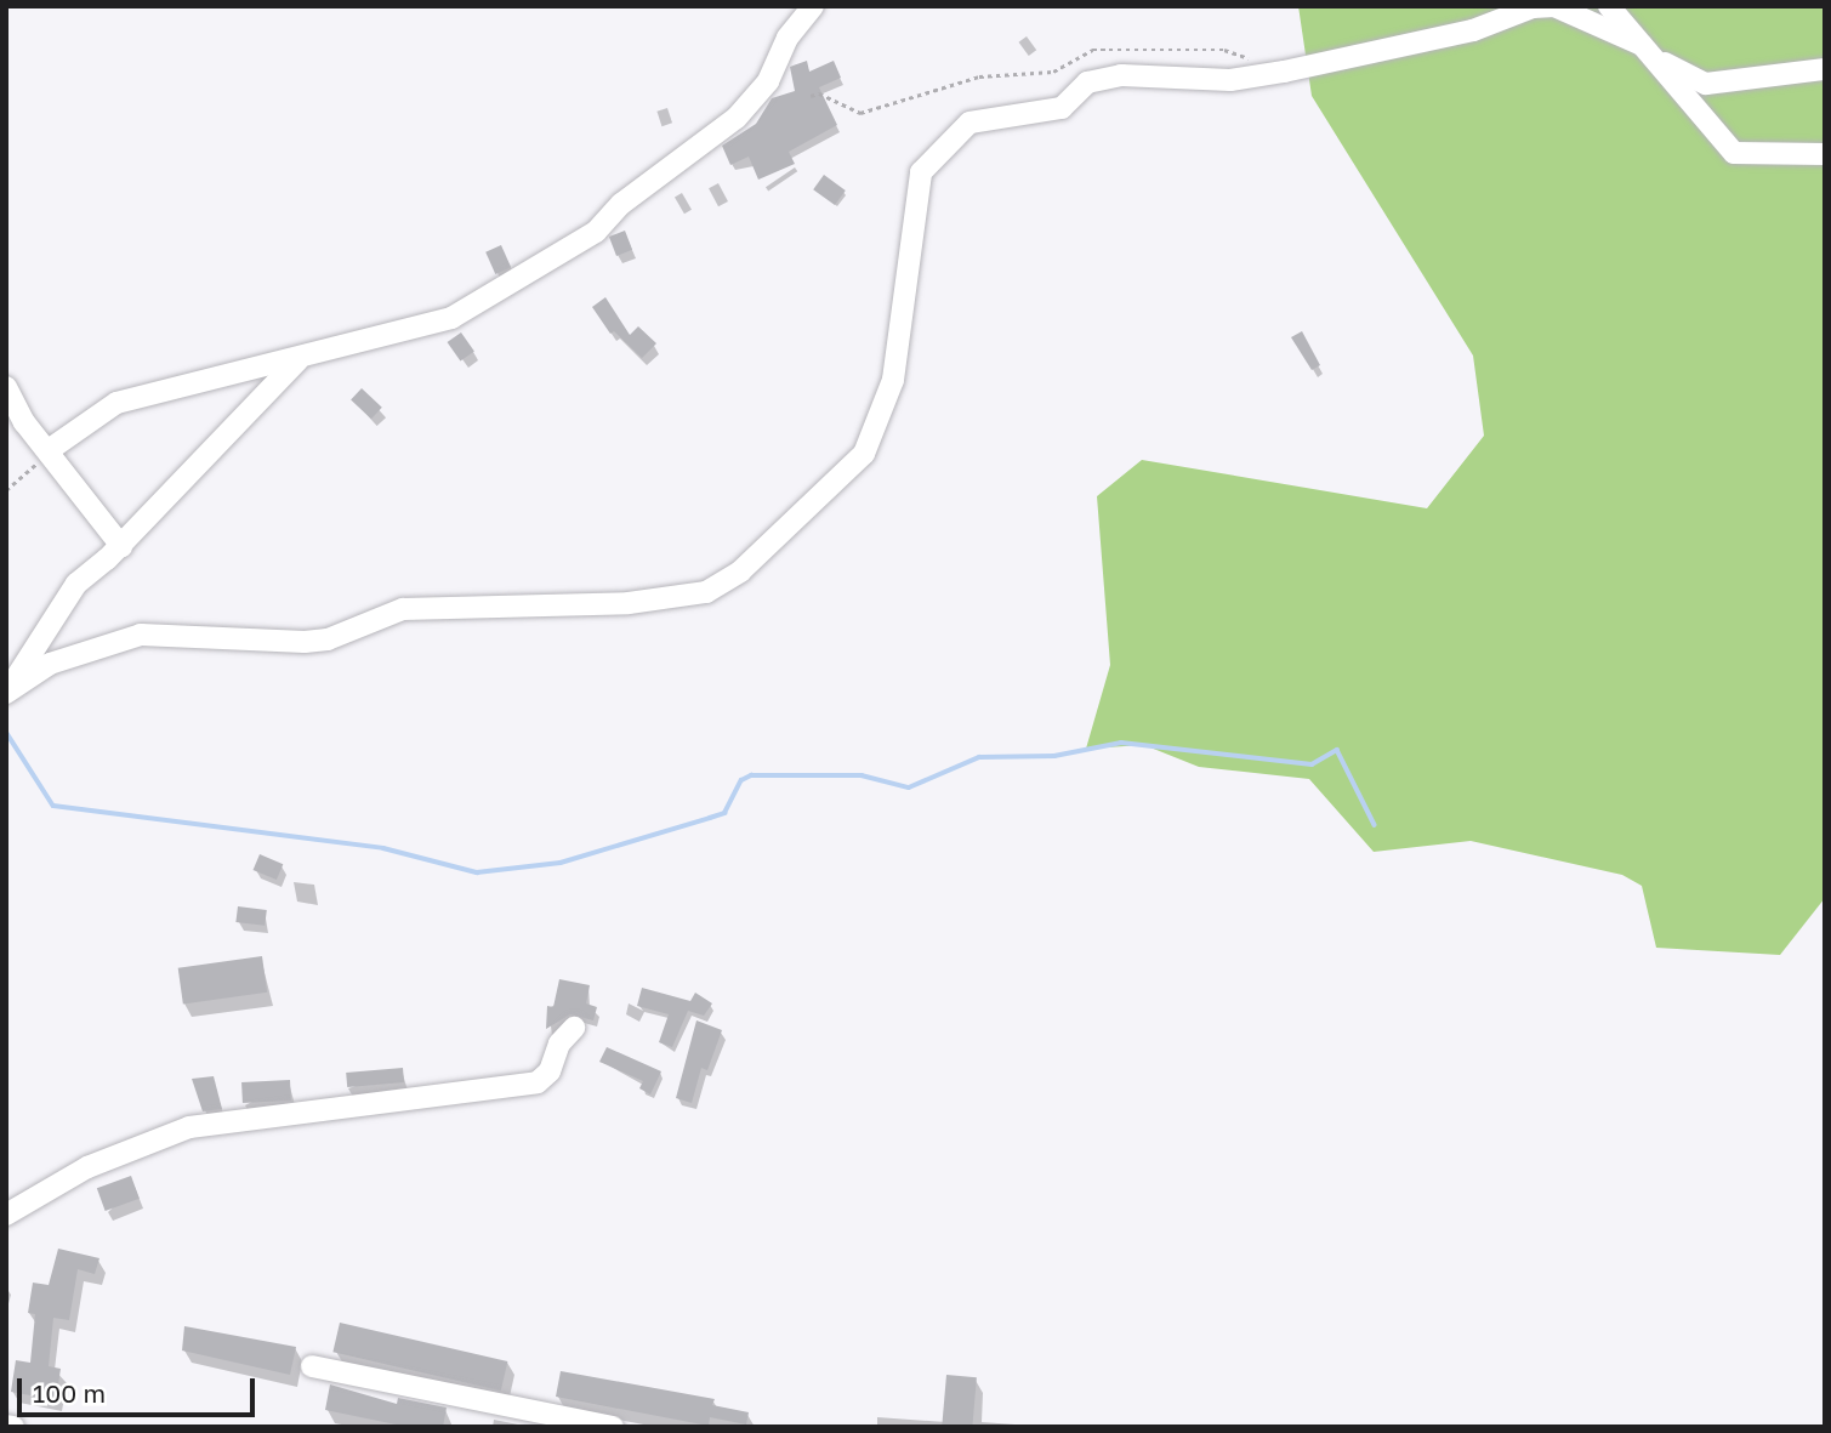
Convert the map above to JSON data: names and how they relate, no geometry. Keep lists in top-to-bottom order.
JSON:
{
  "scale_bar": "100 m"
}
